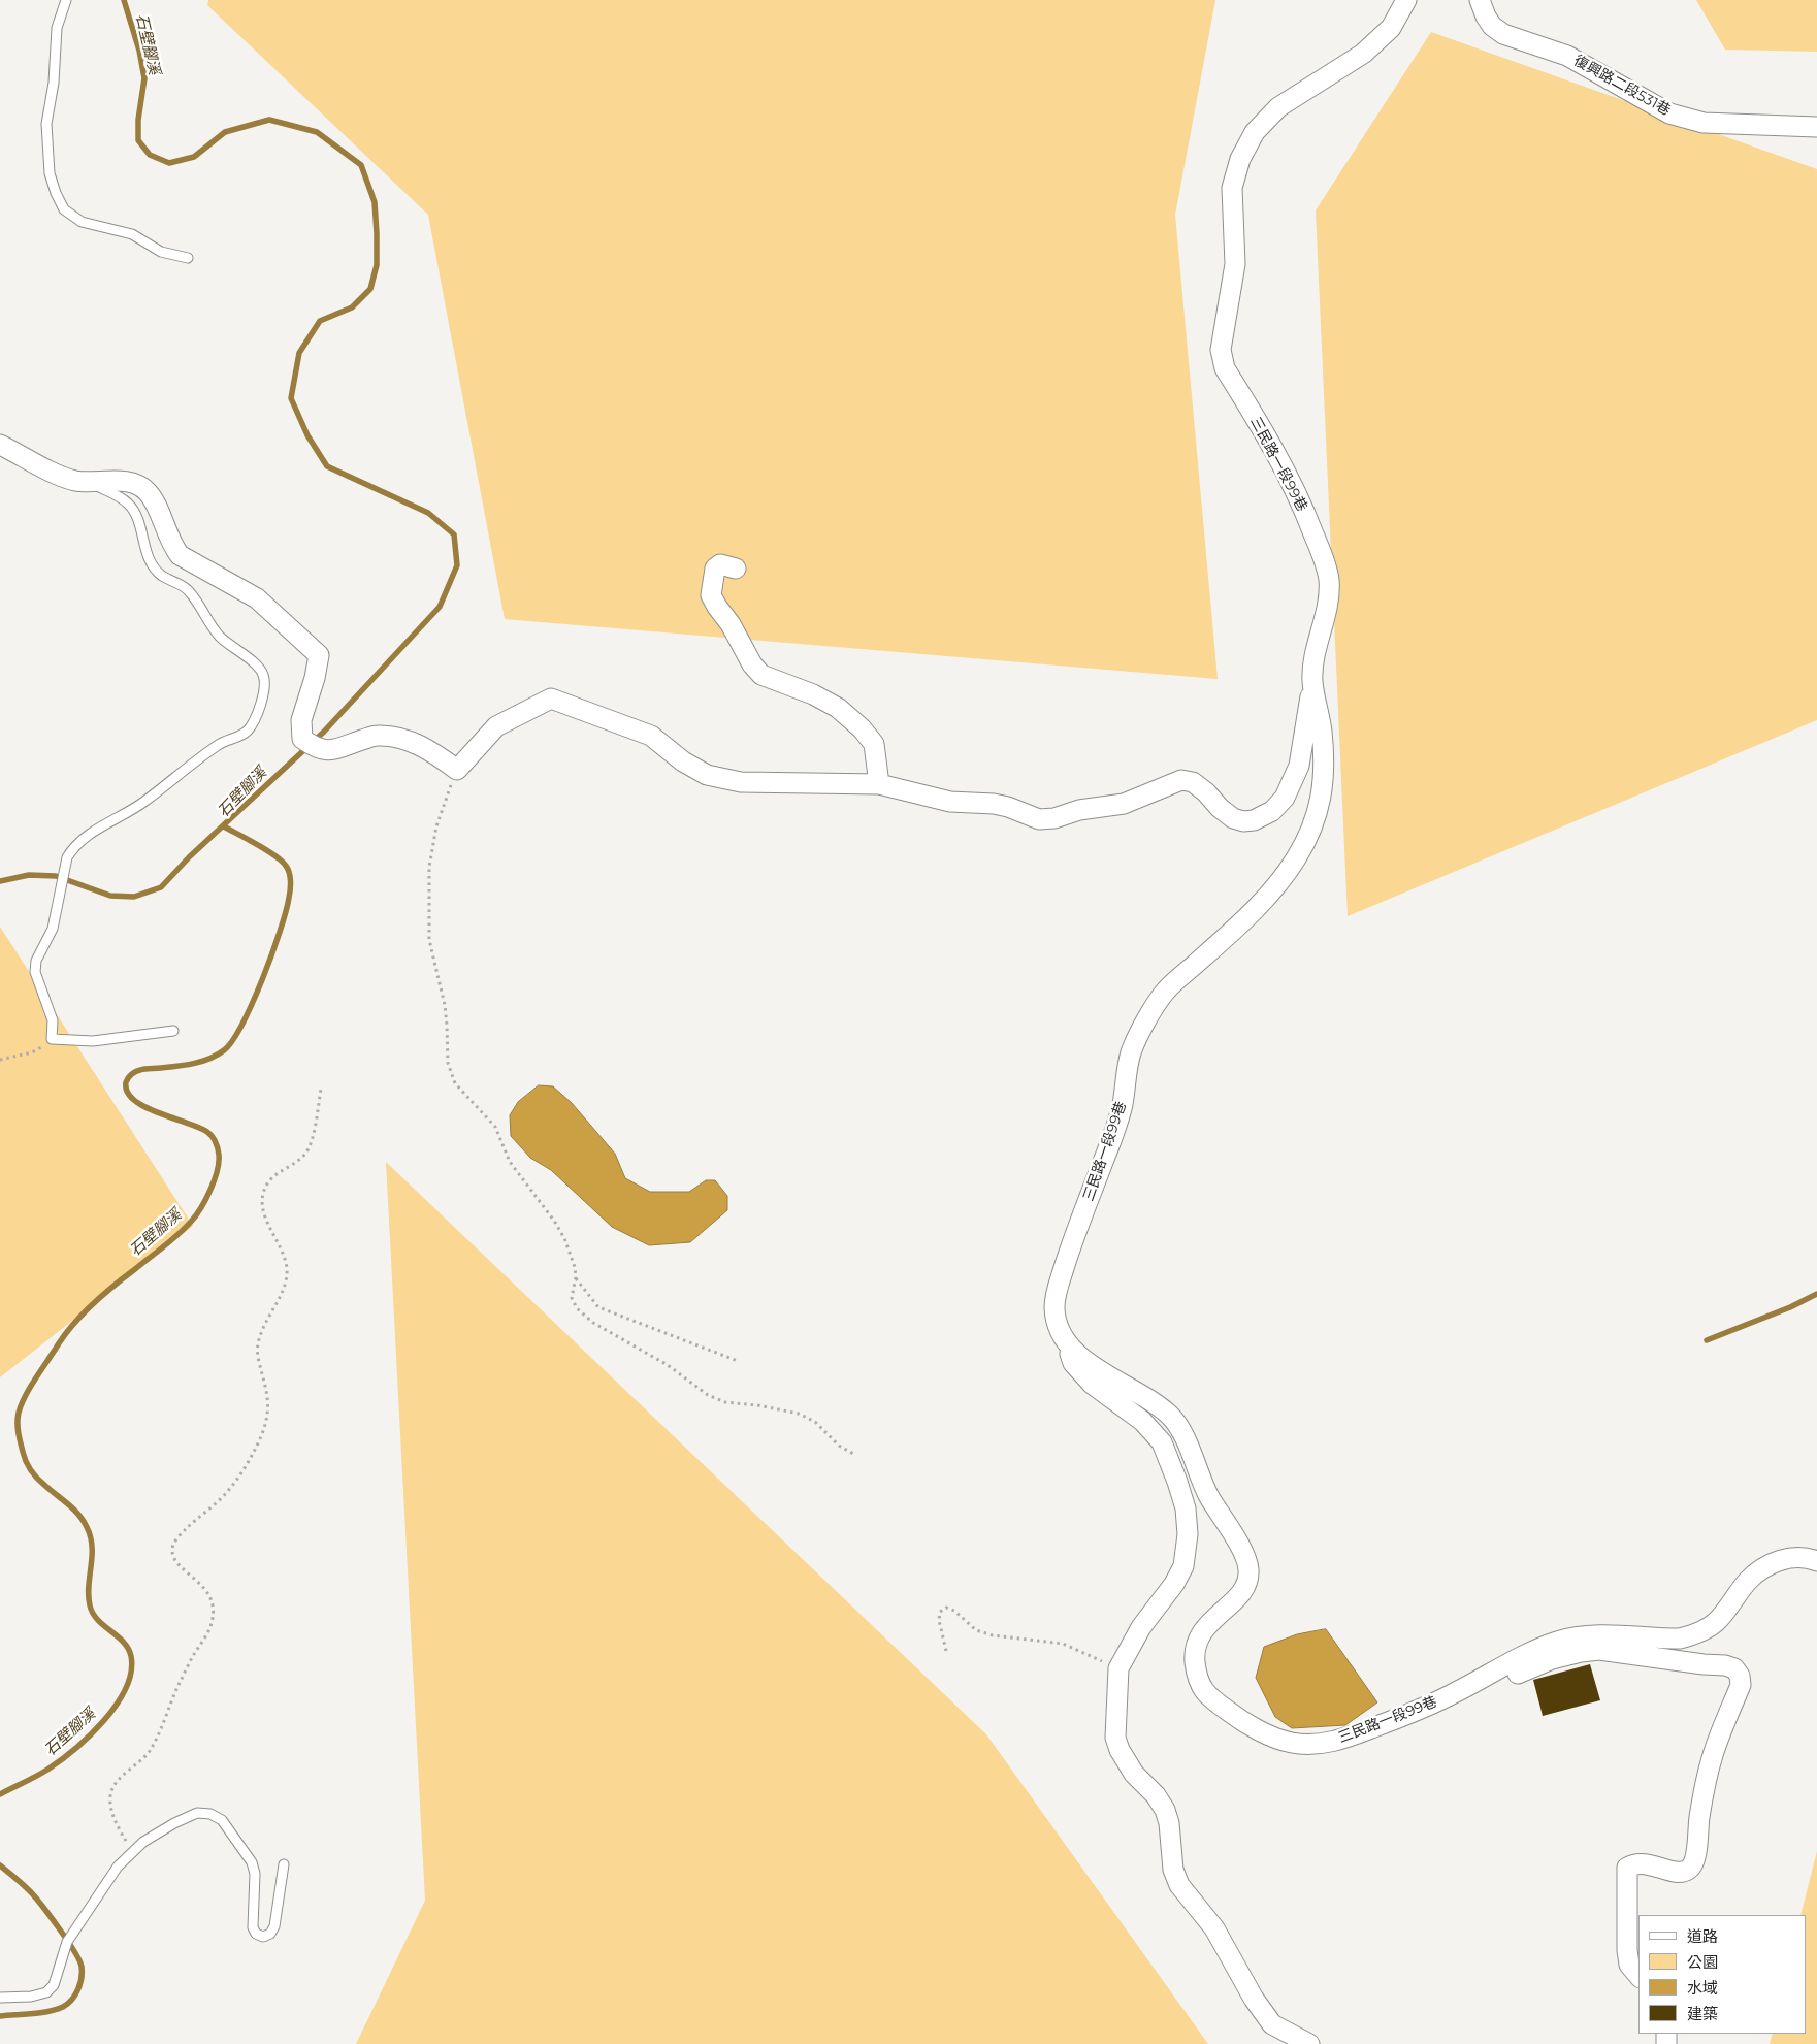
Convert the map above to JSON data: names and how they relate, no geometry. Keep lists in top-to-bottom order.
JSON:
{
  "streets": {
    "street": ["復興路二段531巷", "三民路一段99巷"]
  },
  "water": ["石壁腳溪"],
  "legend": [
    "道路",
    "公園",
    "水域",
    "建築"
  ]
}
